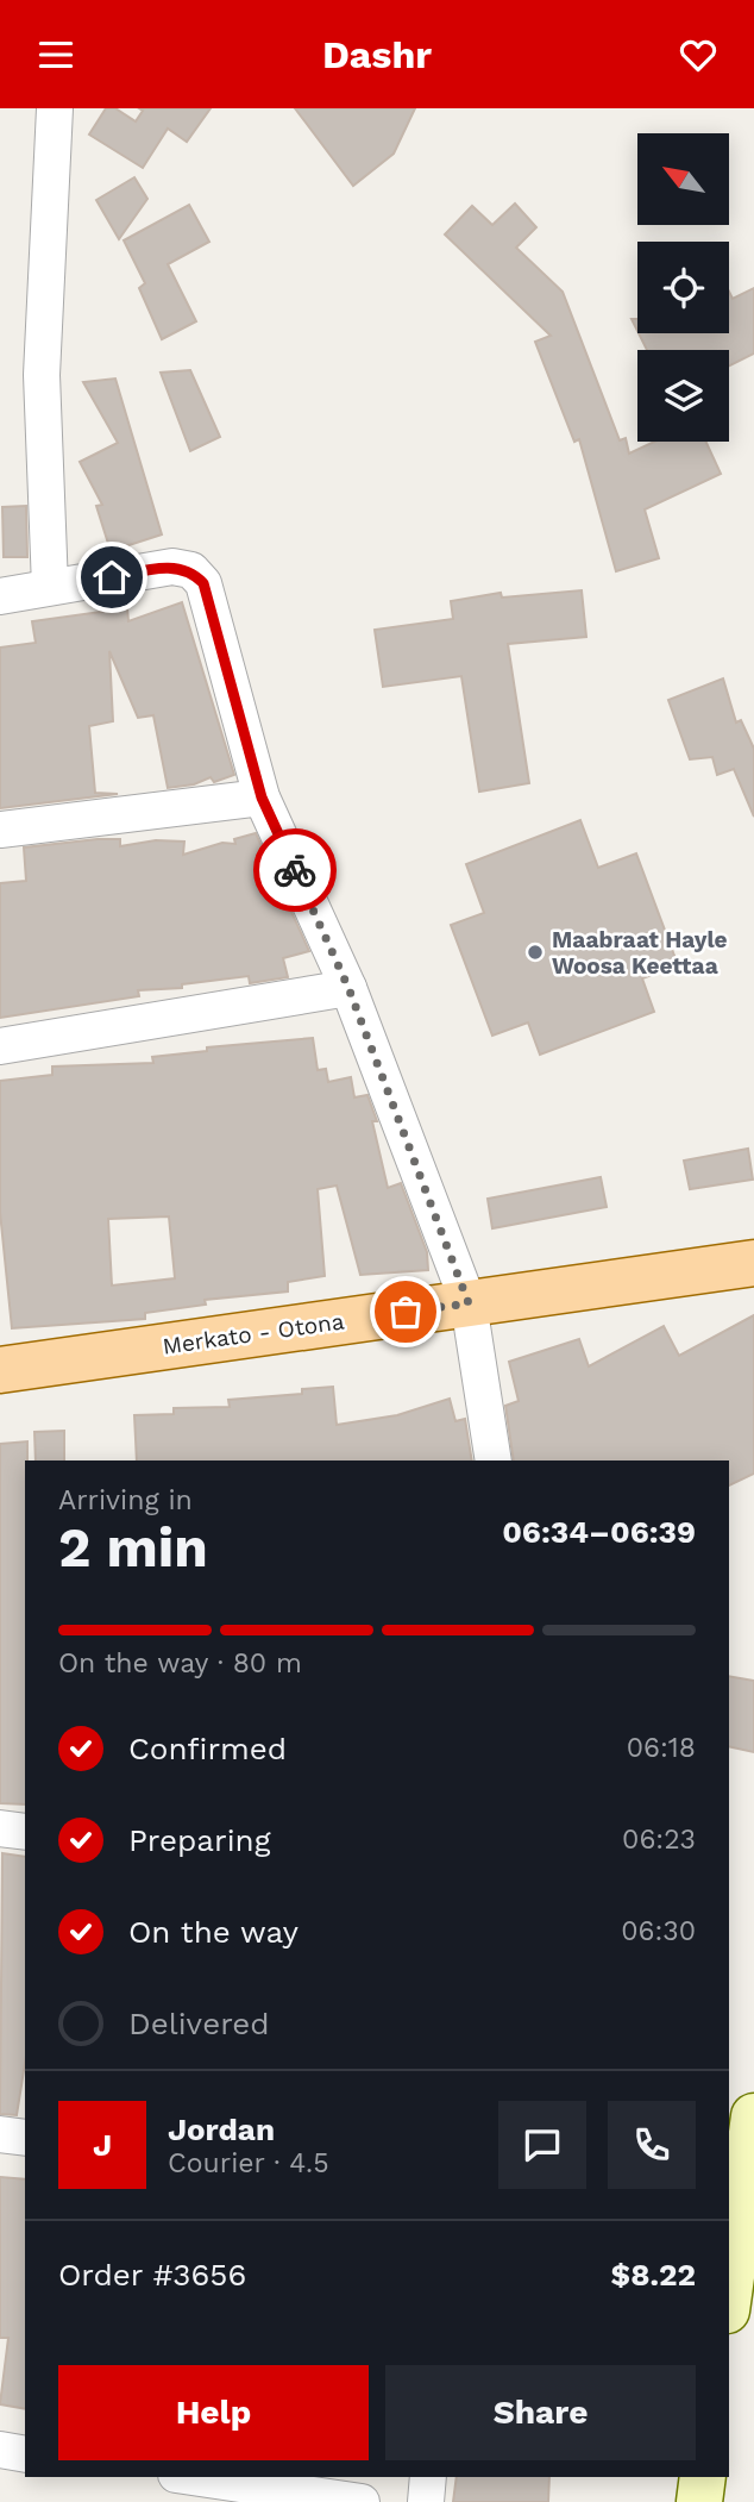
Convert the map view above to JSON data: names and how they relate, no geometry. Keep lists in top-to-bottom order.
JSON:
{
  "streets": {
    "main road": ["Merkato - Otona"]
  },
  "places": ["Maabraat Hayle Woosa Keettaa"],
  "north": "top left",
  "page": {
    "header": "Dashr",
    "heading": ["2 min", "Arriving in", "06:34–06:39"],
    "panel": [
      "Jordan",
      "Courier · 4.5",
      "Order #3656",
      "$8.22"
    ],
    "bar": "On the way · 80 m",
    "list": [
      ["Confirmed", "06:18"],
      ["Preparing", "06:23"],
      ["On the way", "06:30"],
      "Delivered"
    ],
    "round": "J",
    "buttons": ["Help", "Share"]
  }
}
